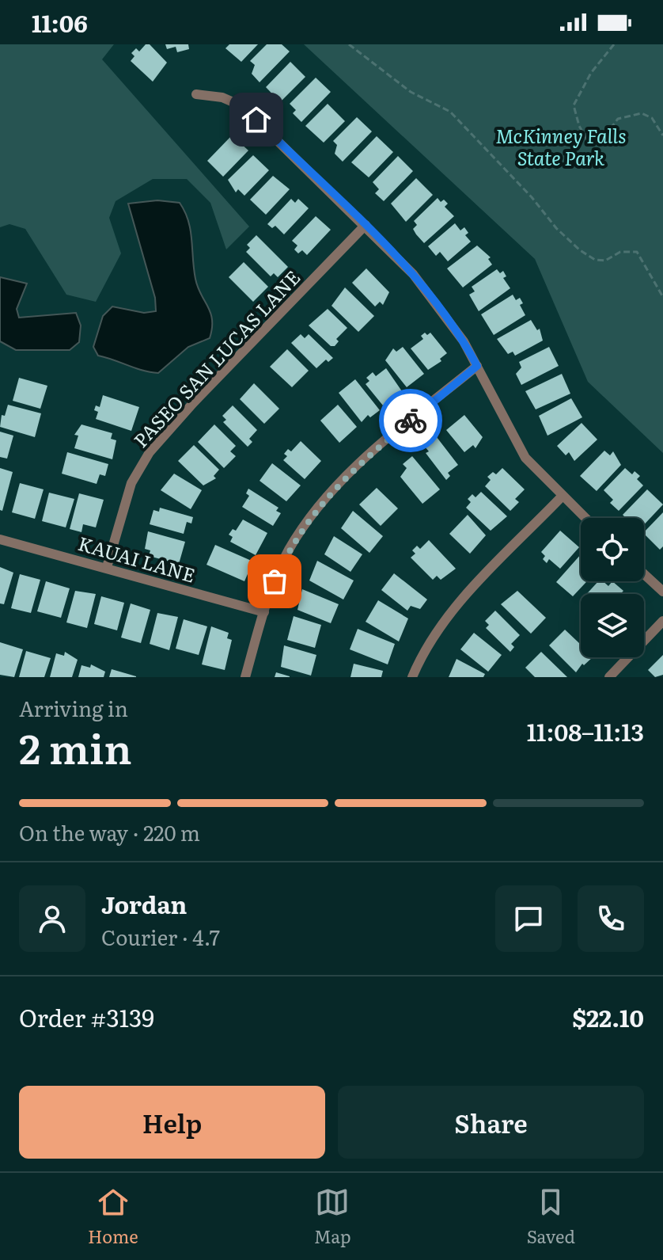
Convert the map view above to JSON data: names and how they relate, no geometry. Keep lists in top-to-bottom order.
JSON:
{
  "streets": {
    "street": ["PASEO SAN LUCAS LANE", "KAUAI LANE"]
  },
  "crossings": [
    ["PASEO SAN LUCAS LANE", "KAUAI LANE"]
  ],
  "parks": ["McKinney Falls State Park"],
  "page": {
    "status": "11:06",
    "heading": ["2 min", "Arriving in", "11:08–11:13"],
    "panel": [
      "Jordan",
      "Courier · 4.7",
      "Order #3139",
      "$22.10"
    ],
    "bar": "On the way · 220 m",
    "buttons": ["Help", "Share"],
    "tabs": ["Home", "Map", "Saved"]
  }
}
